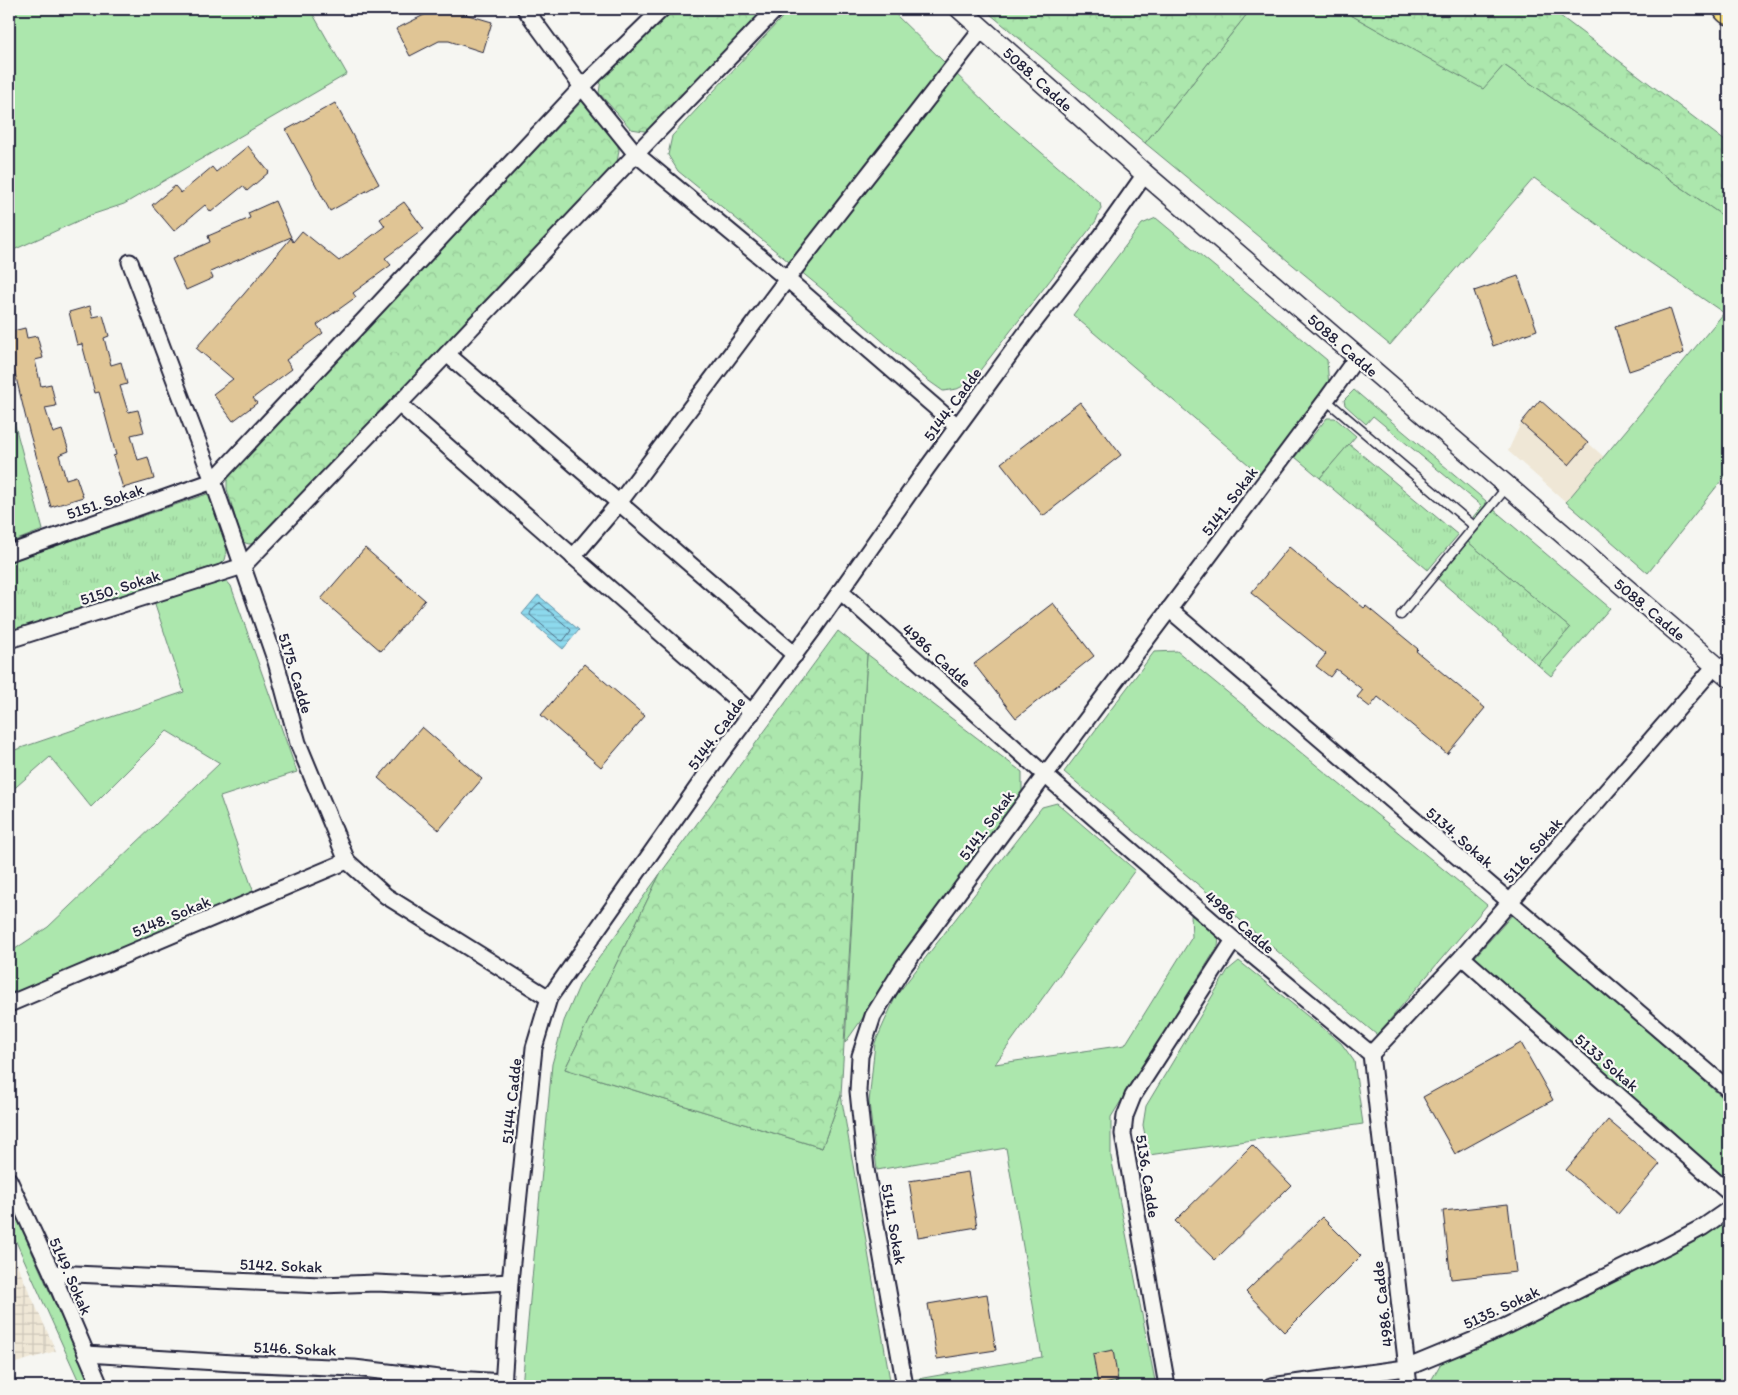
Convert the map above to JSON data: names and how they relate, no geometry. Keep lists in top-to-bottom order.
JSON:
{
  "streets": {
    "street": [
      "5088. Cadde",
      "5144. Cadde",
      "5151. Sokak",
      "5141. Sokak",
      "5150. Sokak",
      "4986. Cadde",
      "5175. Cadde",
      "5134. Sokak",
      "5116. Sokak",
      "5148. Sokak",
      "5133 Sokak",
      "5136. Cadde",
      "5142. Sokak",
      "5149. Sokak",
      "5135. Sokak",
      "5146. Sokak"
    ]
  },
  "crossings": [
    ["5088. Cadde", "5144. Cadde"],
    ["5088. Cadde", "5141. Sokak"],
    ["5088. Cadde", "5116. Sokak"],
    ["5144. Cadde", "4986. Cadde"],
    ["5144. Cadde", "5175. Cadde"],
    ["5144. Cadde", "5142. Sokak"],
    ["5144. Cadde", "5146. Sokak"],
    ["5151. Sokak", "5175. Cadde"],
    ["5141. Sokak", "4986. Cadde"],
    ["5141. Sokak", "5134. Sokak"],
    ["5150. Sokak", "5175. Cadde"],
    ["4986. Cadde", "5116. Sokak"],
    ["4986. Cadde", "5136. Cadde"],
    ["4986. Cadde", "5135. Sokak"],
    ["5175. Cadde", "5148. Sokak"],
    ["5134. Sokak", "5116. Sokak"],
    ["5116. Sokak", "5133 Sokak"],
    ["5142. Sokak", "5149. Sokak"],
    ["5149. Sokak", "5146. Sokak"]
  ]
}
